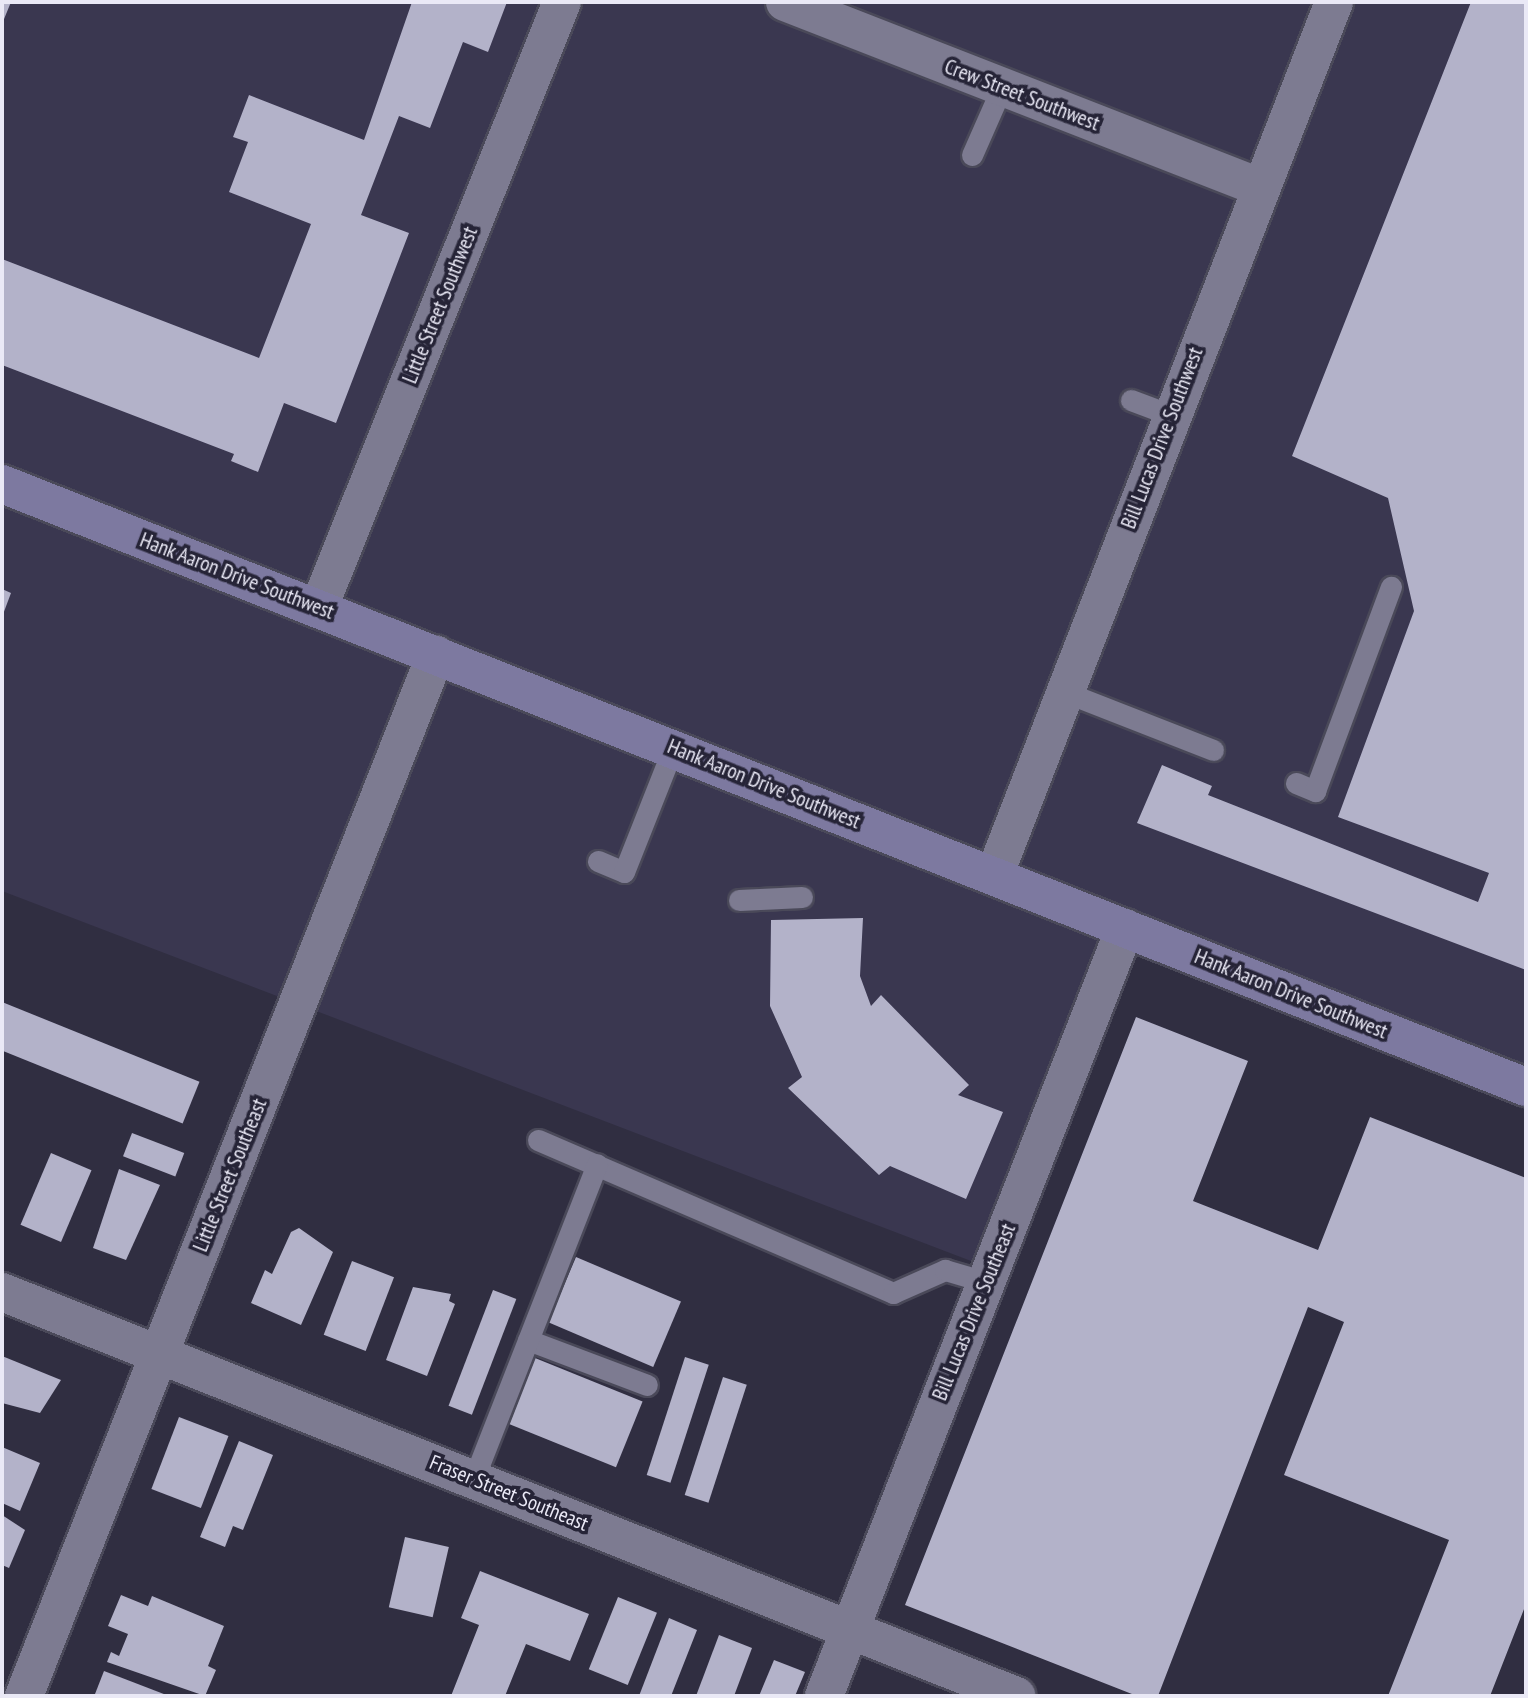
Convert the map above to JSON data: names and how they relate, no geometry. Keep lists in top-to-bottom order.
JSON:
{
  "streets": {
    "main road": ["Hank Aaron Drive Southwest"],
    "street": [
      "Crew Street Southwest",
      "Little Street Southwest",
      "Bill Lucas Drive Southwest",
      "Little Street Southeast",
      "Bill Lucas Drive Southeast",
      "Fraser Street Southeast"
    ]
  },
  "crossings": [
    ["Crew Street Southwest", "Bill Lucas Drive Southwest"],
    ["Little Street Southwest", "Hank Aaron Drive Southwest"],
    ["Bill Lucas Drive Southwest", "Hank Aaron Drive Southwest"],
    ["Hank Aaron Drive Southwest", "Little Street Southeast"],
    ["Hank Aaron Drive Southwest", "Bill Lucas Drive Southeast"],
    ["Little Street Southeast", "Fraser Street Southeast"],
    ["Bill Lucas Drive Southeast", "Fraser Street Southeast"]
  ]
}
